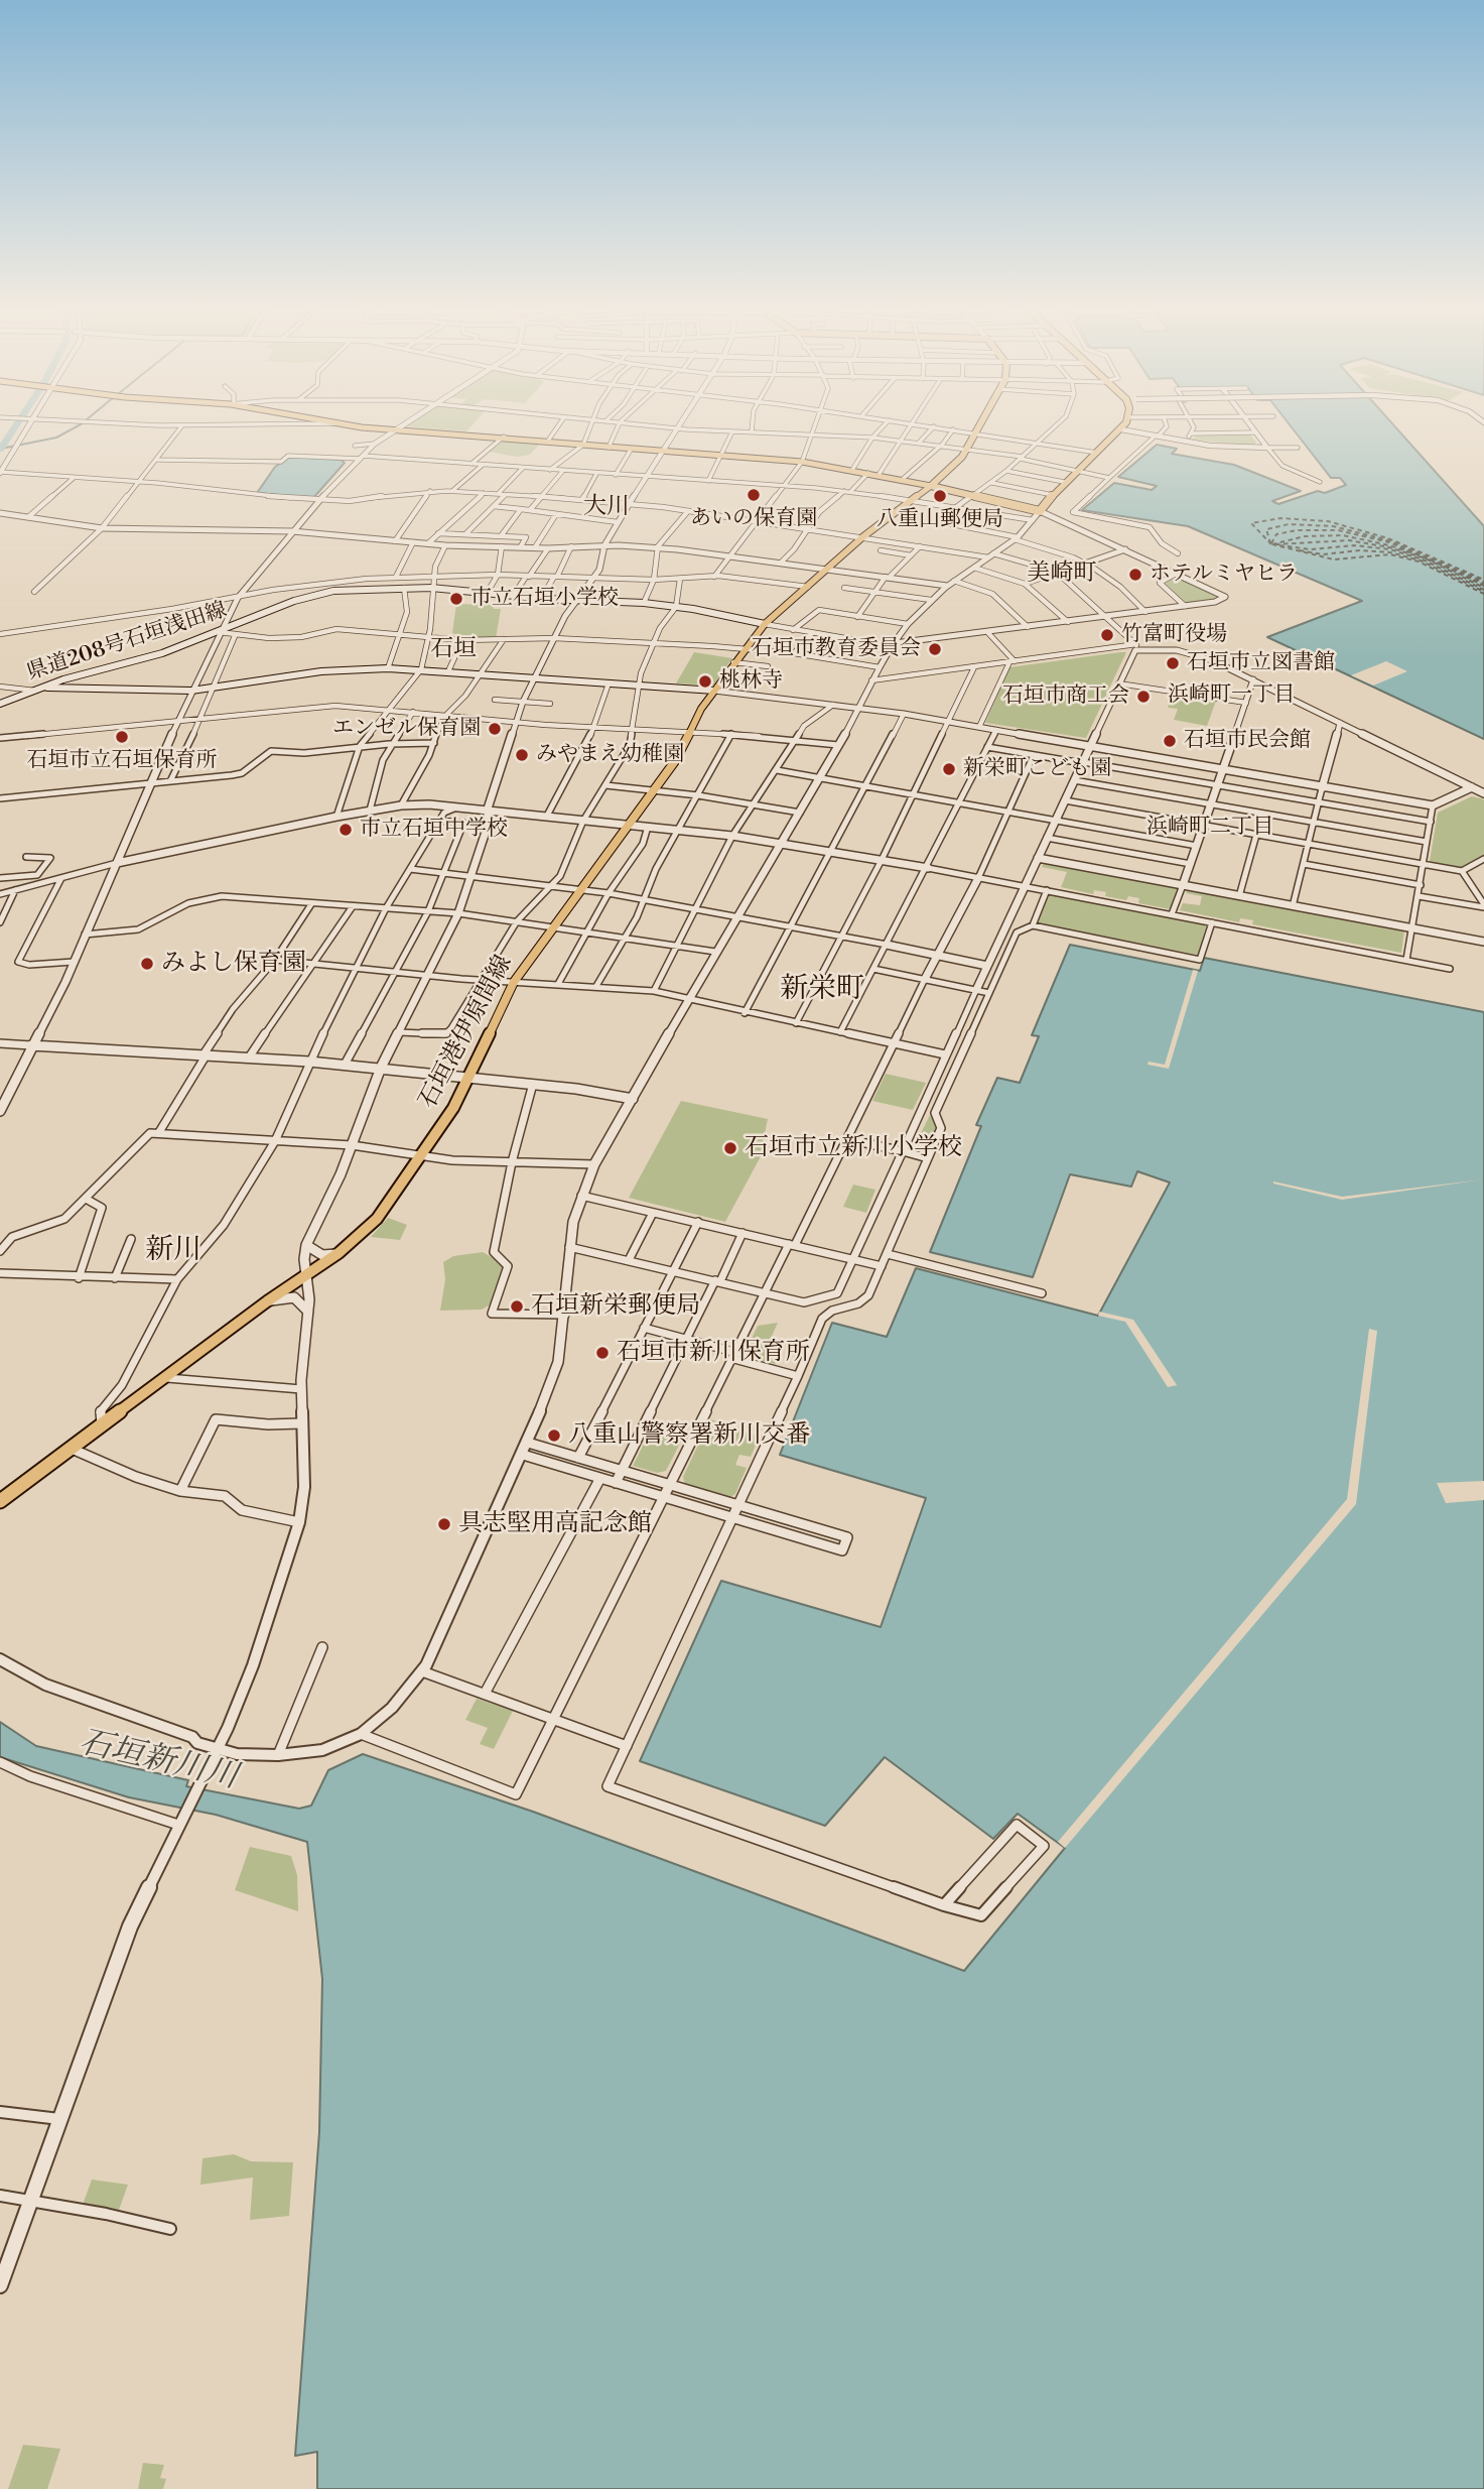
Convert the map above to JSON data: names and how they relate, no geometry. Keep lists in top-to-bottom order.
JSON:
{
  "streets": {
    "main road": ["県道208号石垣浅田線", "石垣港伊原間線"]
  },
  "crossings": [
    ["県道208号石垣浅田線", "石垣港伊原間線"]
  ],
  "districts": [
    "大川",
    "美崎町",
    "石垣",
    "浜崎町一丁目",
    "浜崎町二丁目",
    "新栄町",
    "新川"
  ],
  "water": ["石垣新川川"],
  "places": [
    "あいの保育園",
    "八重山郵便局",
    "ホテルミヤヒラ",
    "市立石垣小学校",
    "竹富町役場",
    "石垣市教育委員会",
    "石垣市立図書館",
    "桃林寺",
    "石垣市商工会",
    "エンゼル保育園",
    "石垣市立石垣保育所",
    "石垣市民会館",
    "みやまえ幼稚園",
    "新栄町こども園",
    "市立石垣中学校",
    "みよし保育園",
    "石垣市立新川小学校",
    "石垣新栄郵便局",
    "石垣市新川保育所",
    "八重山警察署新川交番",
    "具志堅用高記念館"
  ]
}
